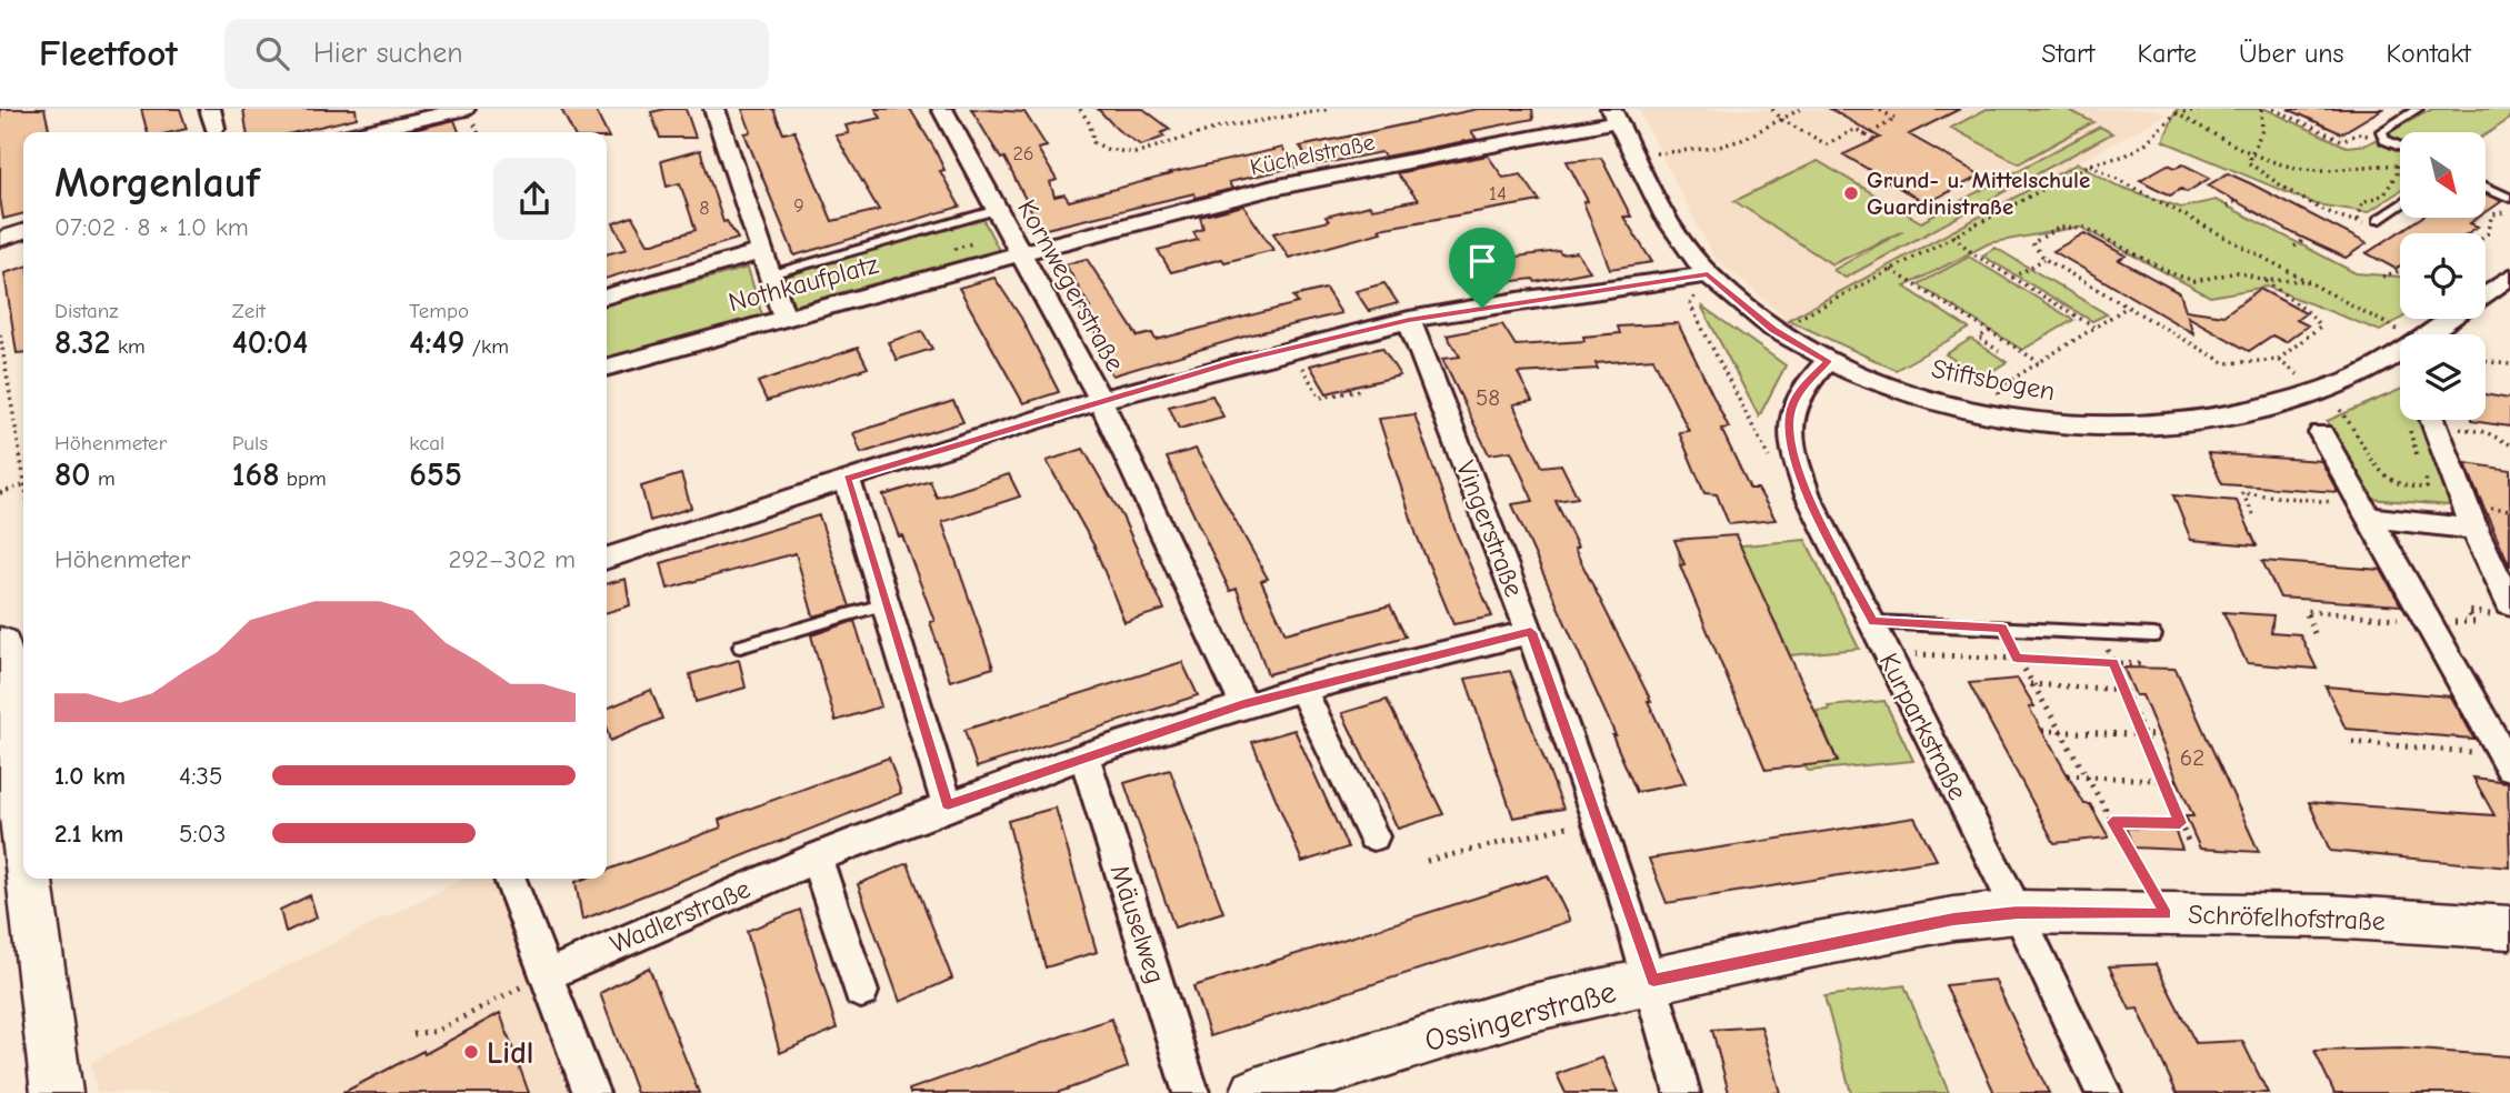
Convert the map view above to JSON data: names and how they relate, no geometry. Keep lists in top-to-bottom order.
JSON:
{
  "streets": {
    "street": [
      "Küchelstraße",
      "Nothkaufplatz",
      "Kornwegerstraße",
      "Stiftsbogen",
      "Vingerstraße",
      "Kurparkstraße",
      "Wadlerstraße",
      "Schröfelhofstraße",
      "Mäuselweg",
      "Ossingerstraße"
    ]
  },
  "crossings": [
    ["Küchelstraße", "Nothkaufplatz"],
    ["Küchelstraße", "Kornwegerstraße"],
    ["Küchelstraße", "Stiftsbogen"],
    ["Nothkaufplatz", "Kornwegerstraße"],
    ["Kornwegerstraße", "Wadlerstraße"],
    ["Stiftsbogen", "Kurparkstraße"],
    ["Vingerstraße", "Wadlerstraße"],
    ["Vingerstraße", "Ossingerstraße"],
    ["Kurparkstraße", "Schröfelhofstraße"],
    ["Kurparkstraße", "Ossingerstraße"],
    ["Wadlerstraße", "Mäuselweg"],
    ["Schröfelhofstraße", "Ossingerstraße"]
  ],
  "places": ["Grund- u. Mittelschule Guardinistraße", "Lidl"],
  "house_numbers": [
    "26",
    "14",
    "9",
    "8",
    "58",
    "62"
  ],
  "north": "bottom right",
  "page": {
    "header": "Fleetfoot",
    "search": "Hier suchen",
    "nav": [
      "Start",
      "Karte",
      "Über uns",
      "Kontakt"
    ],
    "heading": ["Morgenlauf", "07:02 · 8 × 1.0 km"],
    "stats": [
      ["Distanz", "8.32 km"],
      ["Zeit", "40:04"],
      ["Tempo", "4:49 /km"],
      ["Höhenmeter", "80 m"],
      ["Puls", "168 bpm"],
      ["kcal", "655"]
    ],
    "chart": ["Höhenmeter", "292–302 m"],
    "list": [
      {
        "name": "1.0 km",
        "note": "4:35"
      },
      {
        "name": "2.1 km",
        "note": "5:03"
      }
    ]
  }
}
